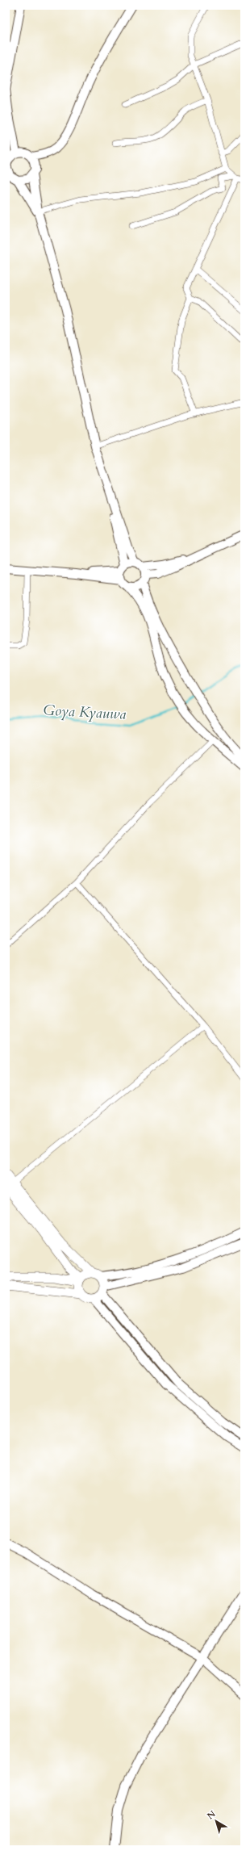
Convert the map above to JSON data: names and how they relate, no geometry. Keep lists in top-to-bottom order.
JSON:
{
  "water": ["Goya Kyauwa"],
  "north": "top left"
}
